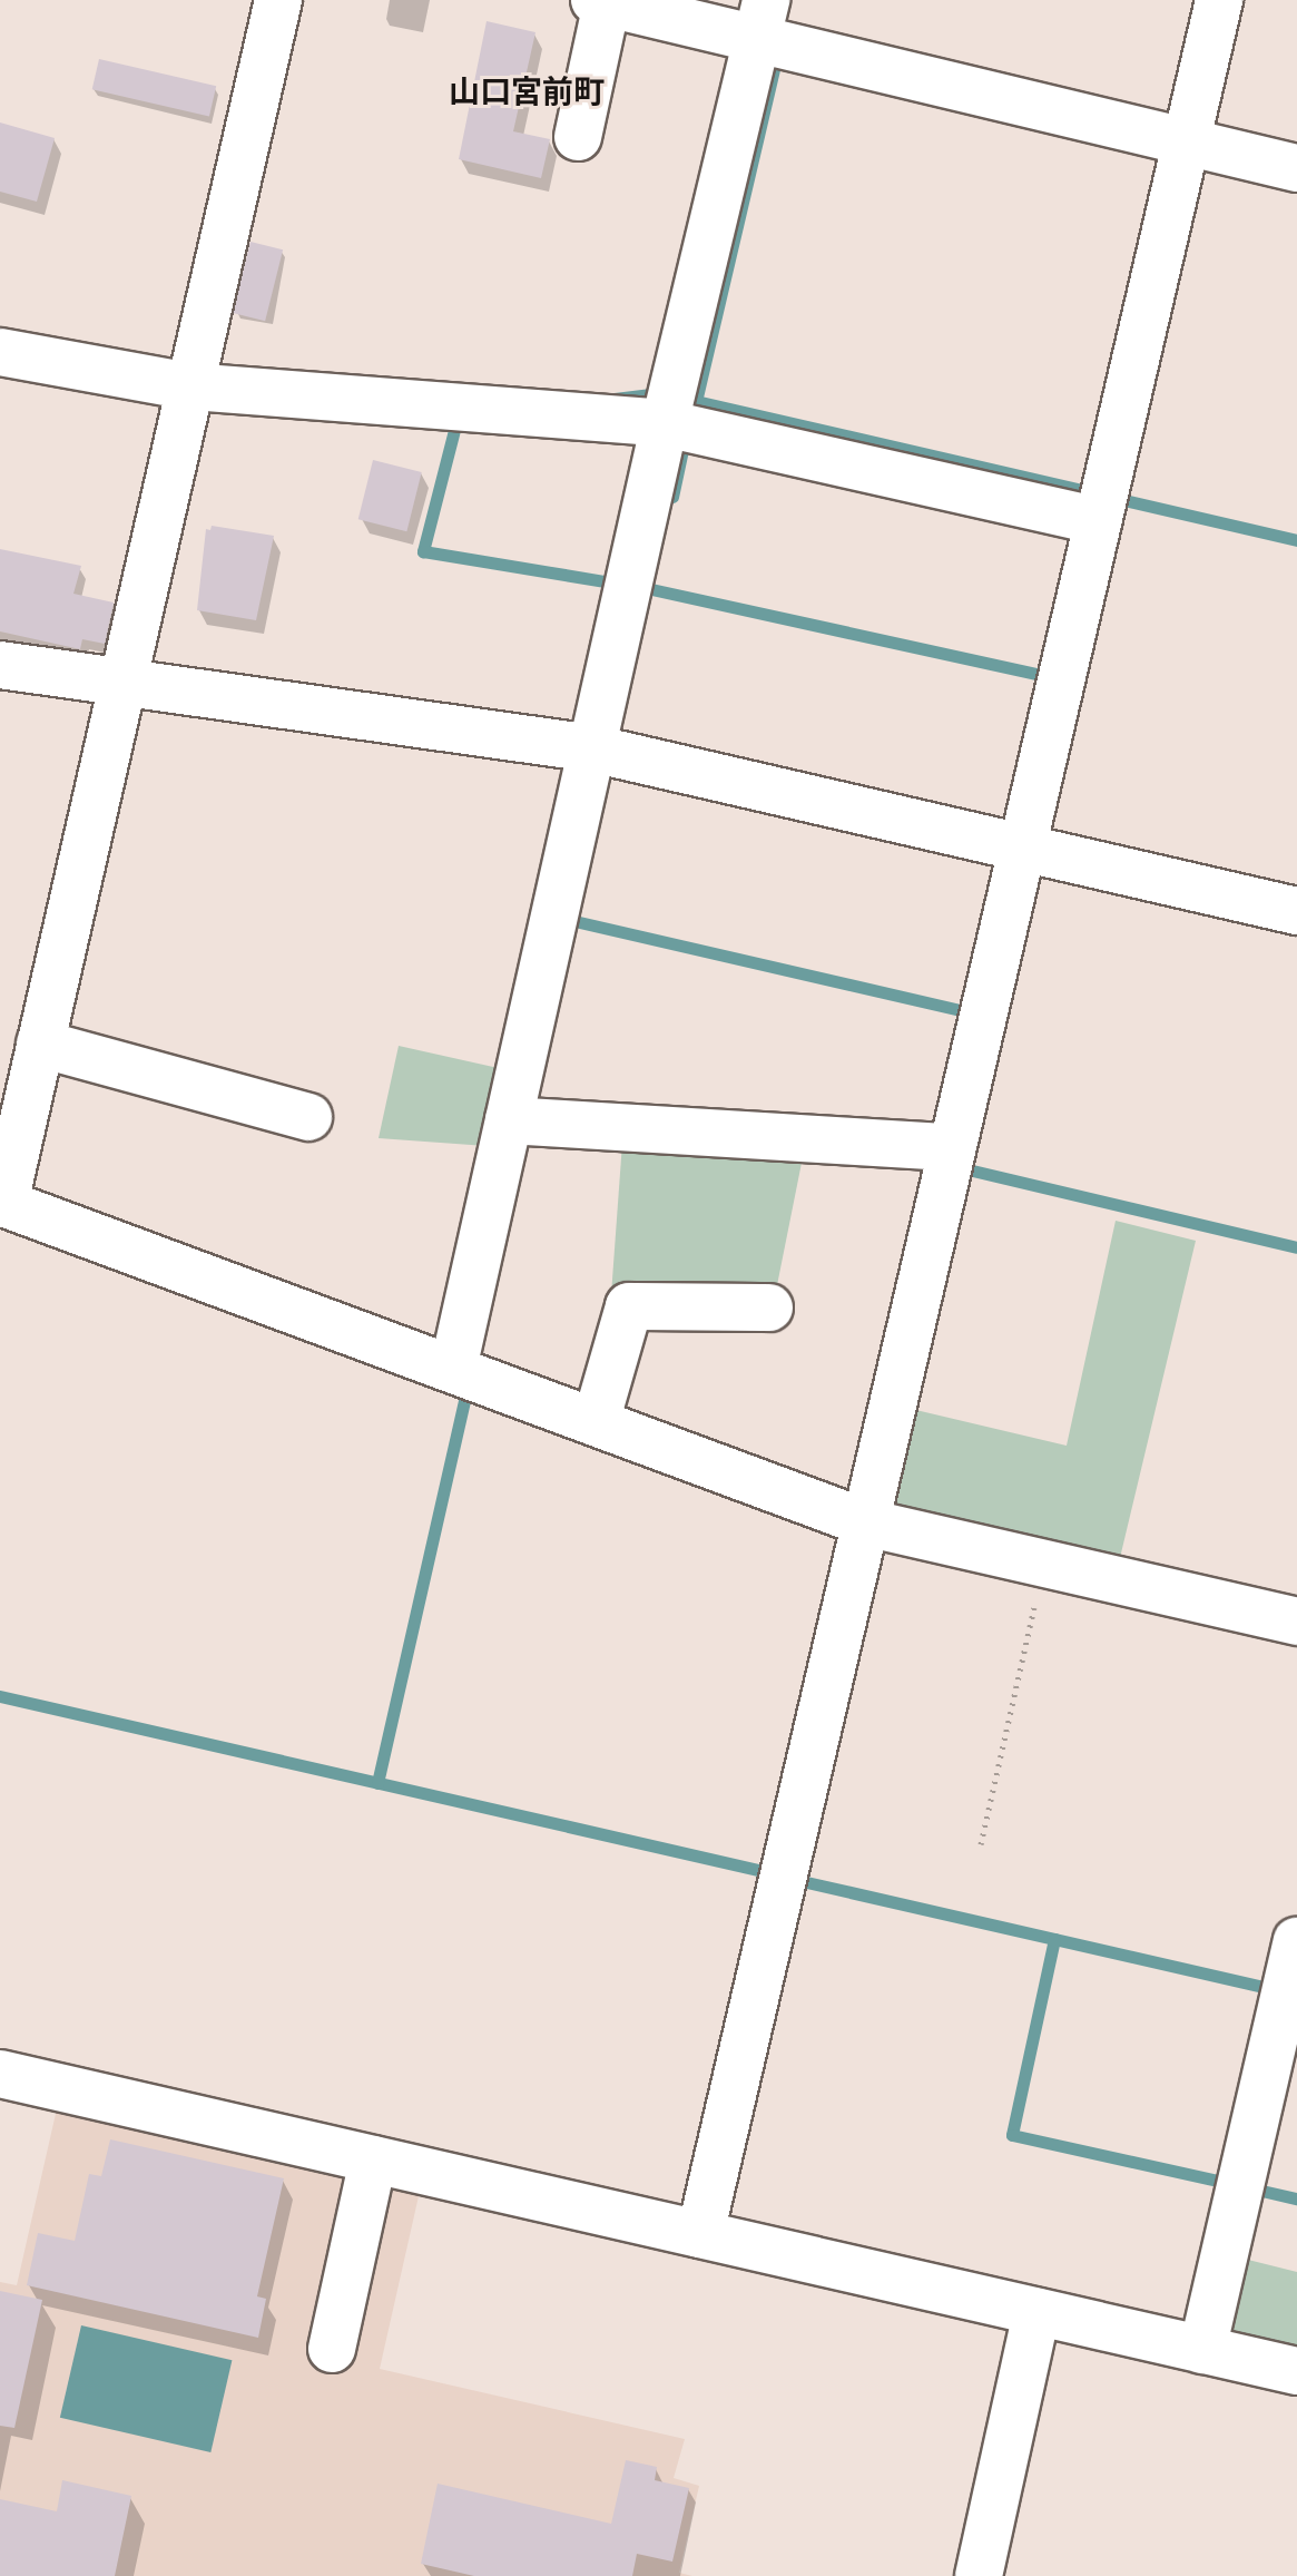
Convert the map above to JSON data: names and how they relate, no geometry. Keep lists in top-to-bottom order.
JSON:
{
  "districts": ["山口宮前町"]
}
